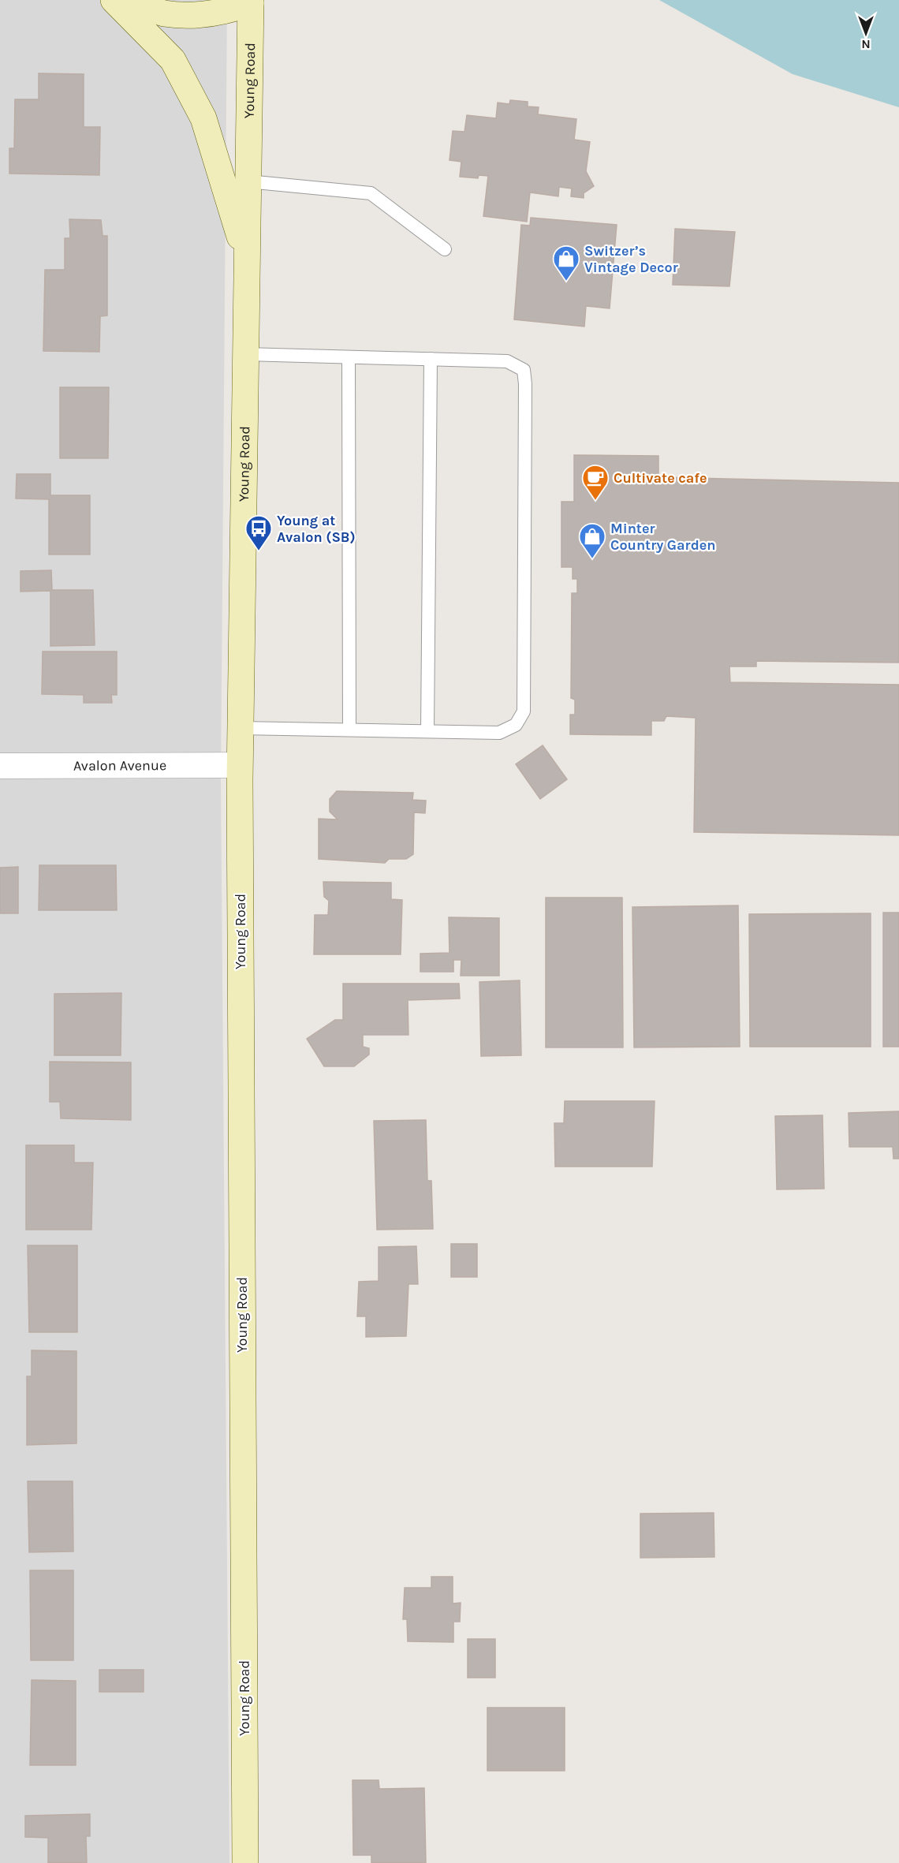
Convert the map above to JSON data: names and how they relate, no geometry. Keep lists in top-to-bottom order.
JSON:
{
  "streets": {
    "street": ["Young Road", "Avalon Avenue"]
  },
  "crossings": [
    ["Young Road", "Avalon Avenue"]
  ],
  "places": {
    "shop": ["Switzer’s Vintage Decor", "Minter Country Garden"],
    "cafe": ["Cultivate cafe"],
    "bus stop": ["Young at Avalon (SB)"]
  },
  "north": "bottom"
}
